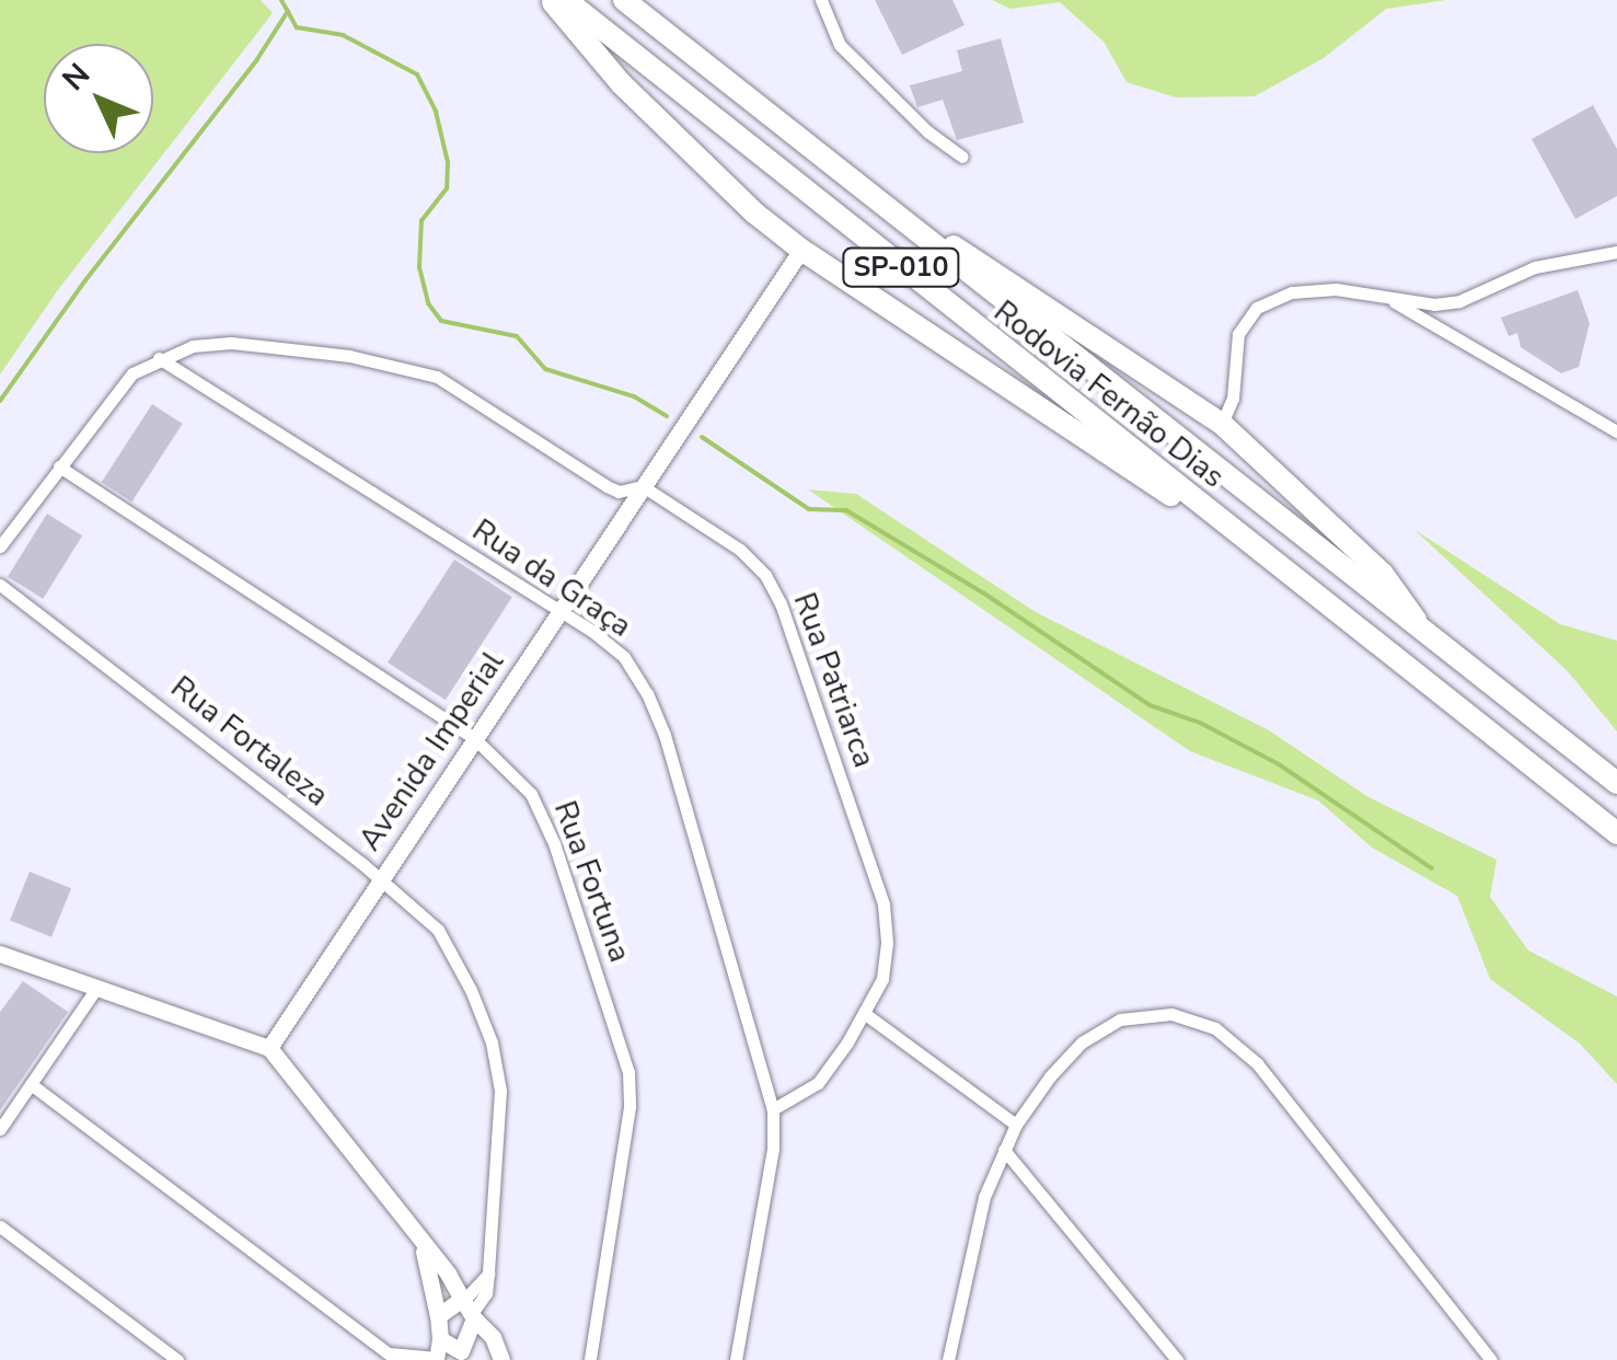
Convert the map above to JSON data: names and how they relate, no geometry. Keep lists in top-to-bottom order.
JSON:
{
  "streets": {
    "highway": ["SP-010", "Rodovia Fernão Dias"],
    "main road": ["Avenida Imperial"],
    "street": [
      "Rua da Graça",
      "Rua Patriarca",
      "Rua Fortaleza",
      "Rua Fortuna"
    ]
  },
  "crossings": [
    ["Rua da Graça", "Rua Patriarca"],
    ["Rua da Graça", "Avenida Imperial"],
    ["Rua Patriarca", "Avenida Imperial"],
    ["Rua Fortaleza", "Avenida Imperial"],
    ["Avenida Imperial", "Rua Fortuna"]
  ],
  "north": "top left"
}
